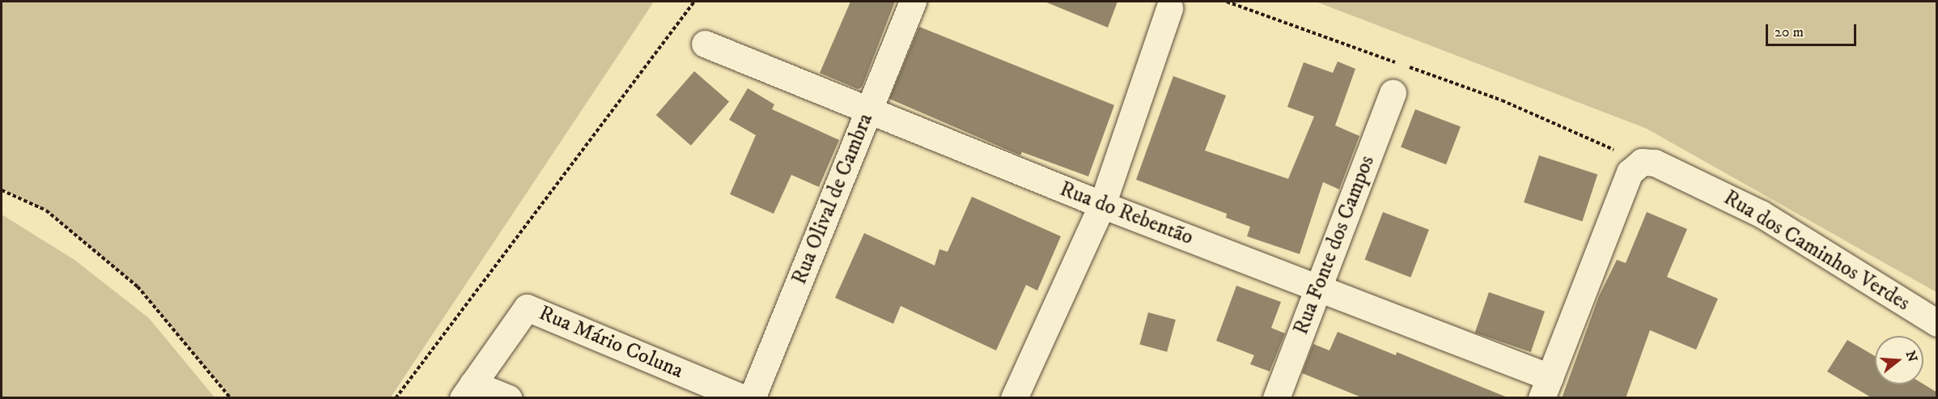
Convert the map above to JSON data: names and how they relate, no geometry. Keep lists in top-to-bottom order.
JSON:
{
  "streets": {
    "street": [
      "Rua Olival de Cambra",
      "Rua do Rebentão",
      "Rua Fonte dos Campos",
      "Rua dos Caminhos Verdes",
      "Rua Mário Coluna"
    ]
  },
  "crossings": [
    ["Rua Olival de Cambra", "Rua do Rebentão"],
    ["Rua do Rebentão", "Rua Fonte dos Campos"]
  ],
  "scale_bar": "20 m",
  "north": "right"
}
